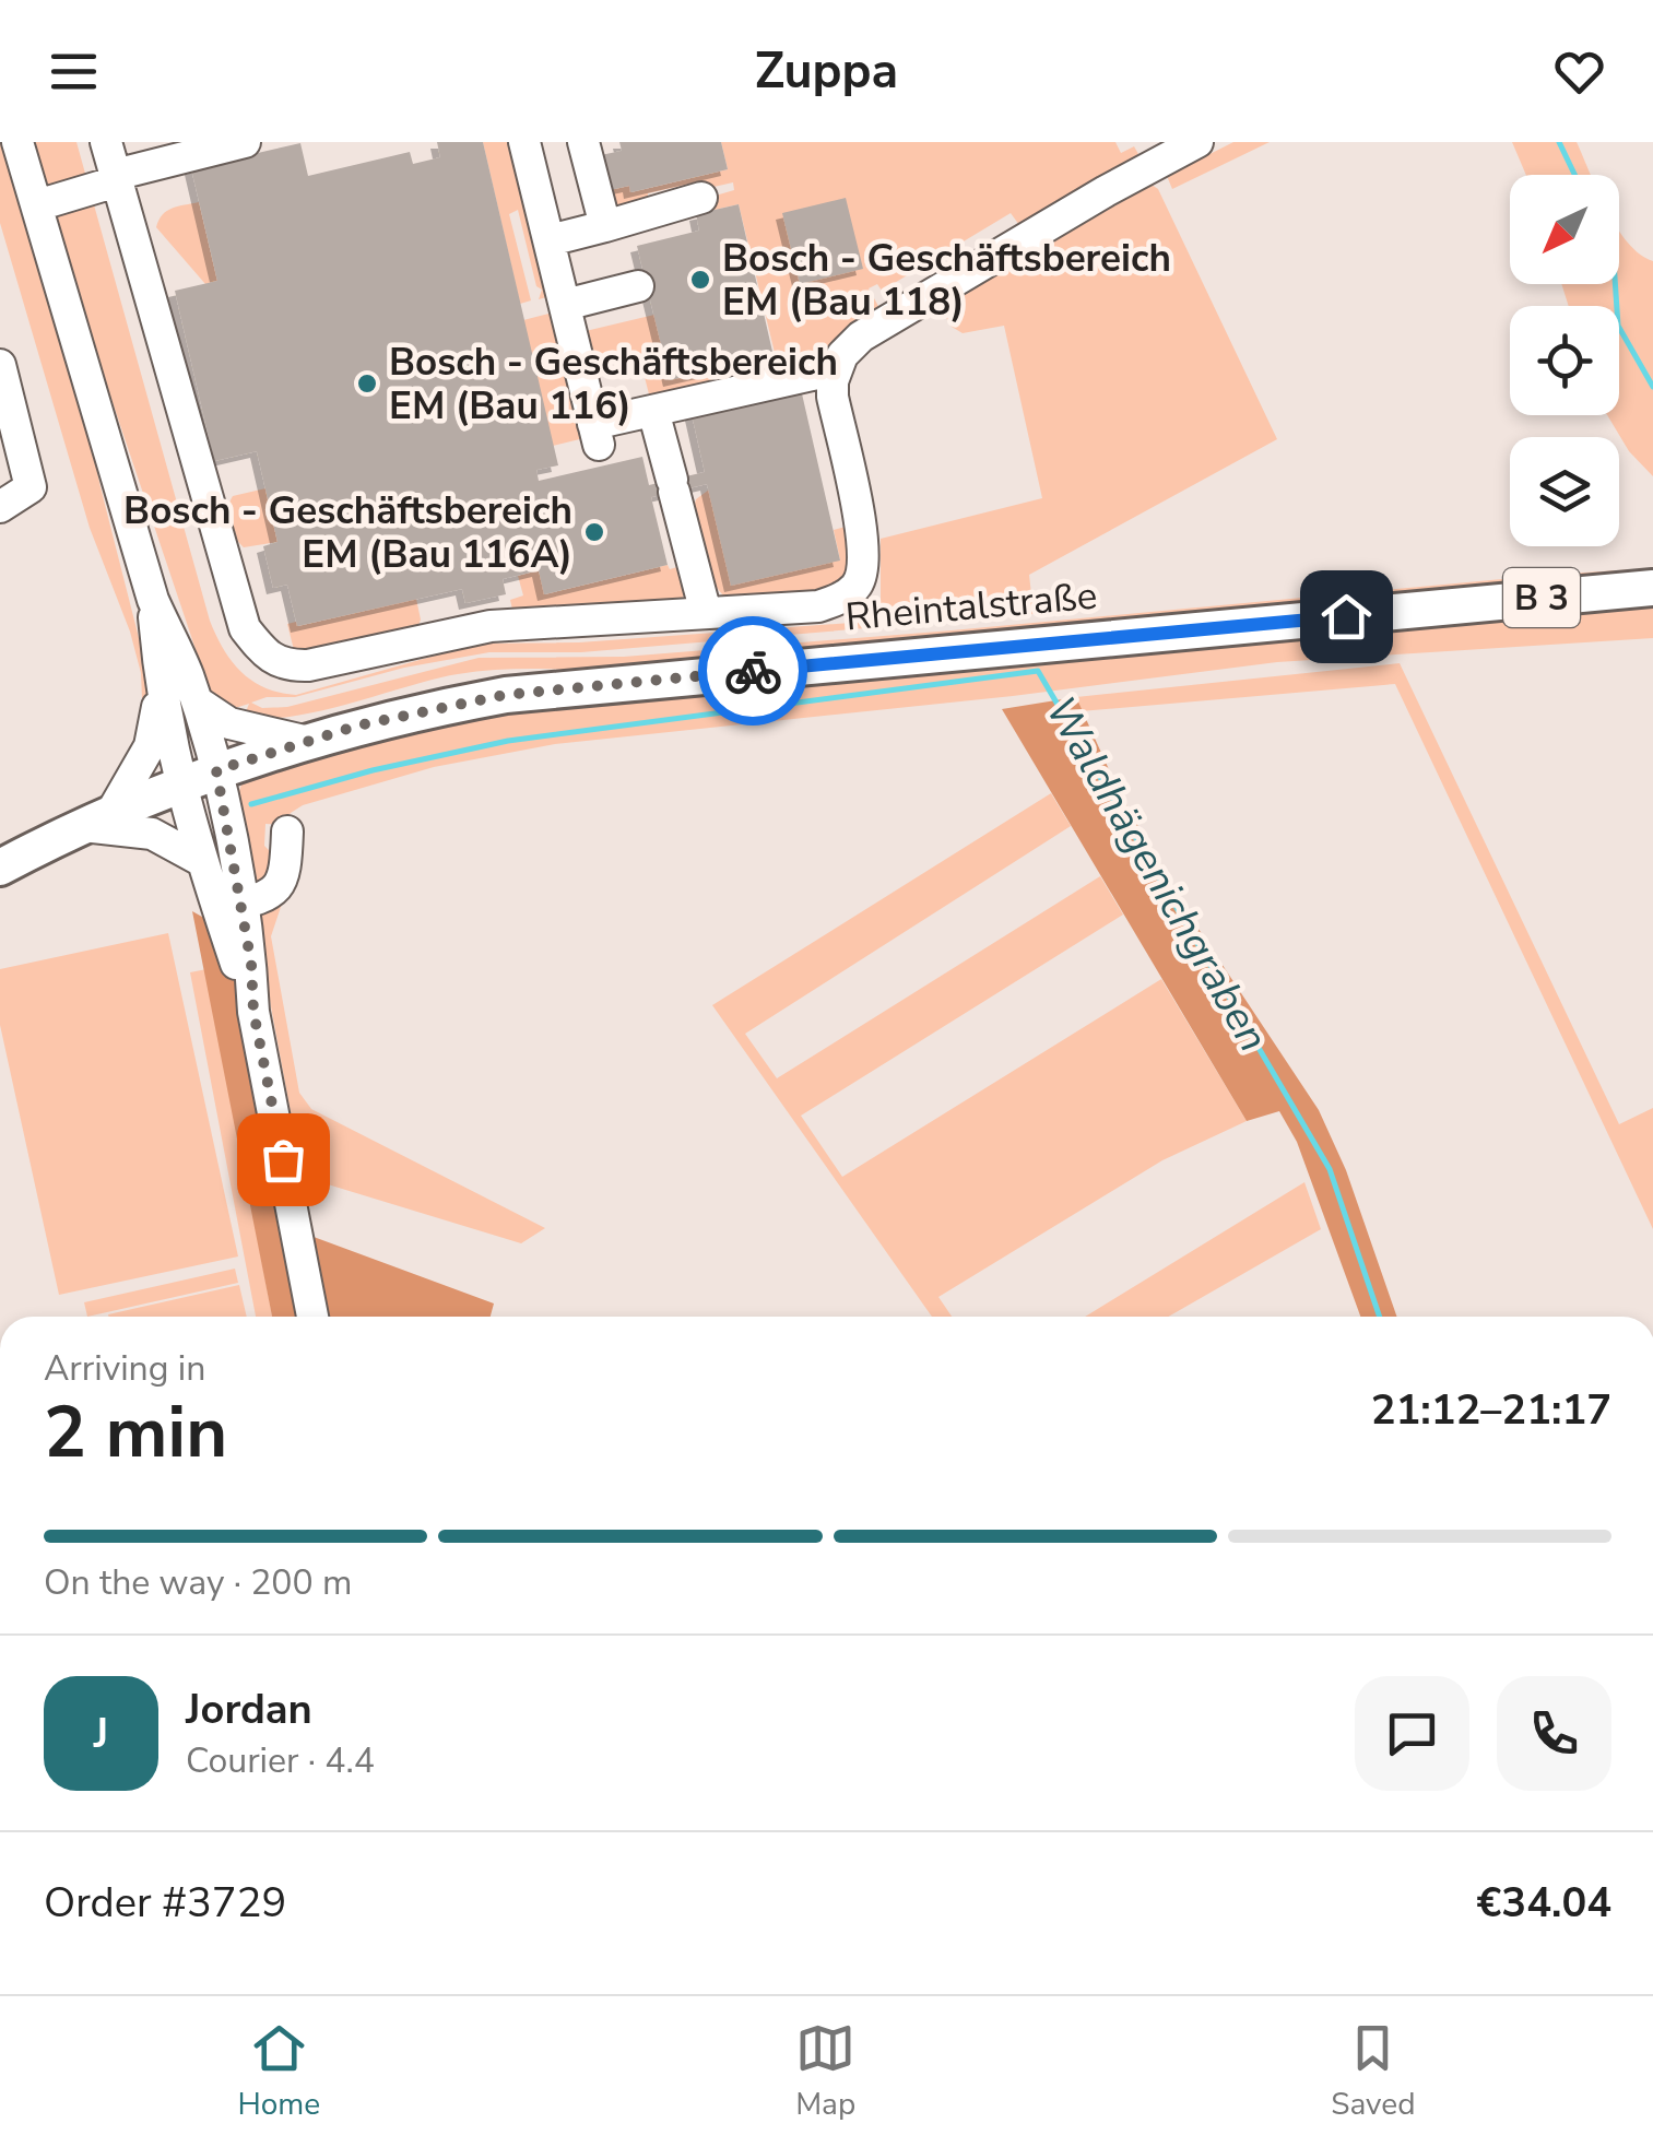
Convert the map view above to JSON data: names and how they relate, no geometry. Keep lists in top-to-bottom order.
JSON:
{
  "streets": {
    "main road": ["B 3", "Rheintalstraße"]
  },
  "water": ["Waldhägenichgraben"],
  "places": ["Bosch - Geschäftsbereich EM (Bau 118)", "Bosch - Geschäftsbereich EM (Bau 116)", "Bosch - Geschäftsbereich EM (Bau 116A)"],
  "north": "bottom left",
  "page": {
    "header": "Zuppa",
    "heading": ["2 min", "Arriving in", "21:12–21:17"],
    "panel": [
      "Jordan",
      "Courier · 4.4",
      "Order #3729",
      "€34.04"
    ],
    "bar": "On the way · 200 m",
    "round": "J",
    "tabs": ["Home", "Map", "Saved"]
  }
}
